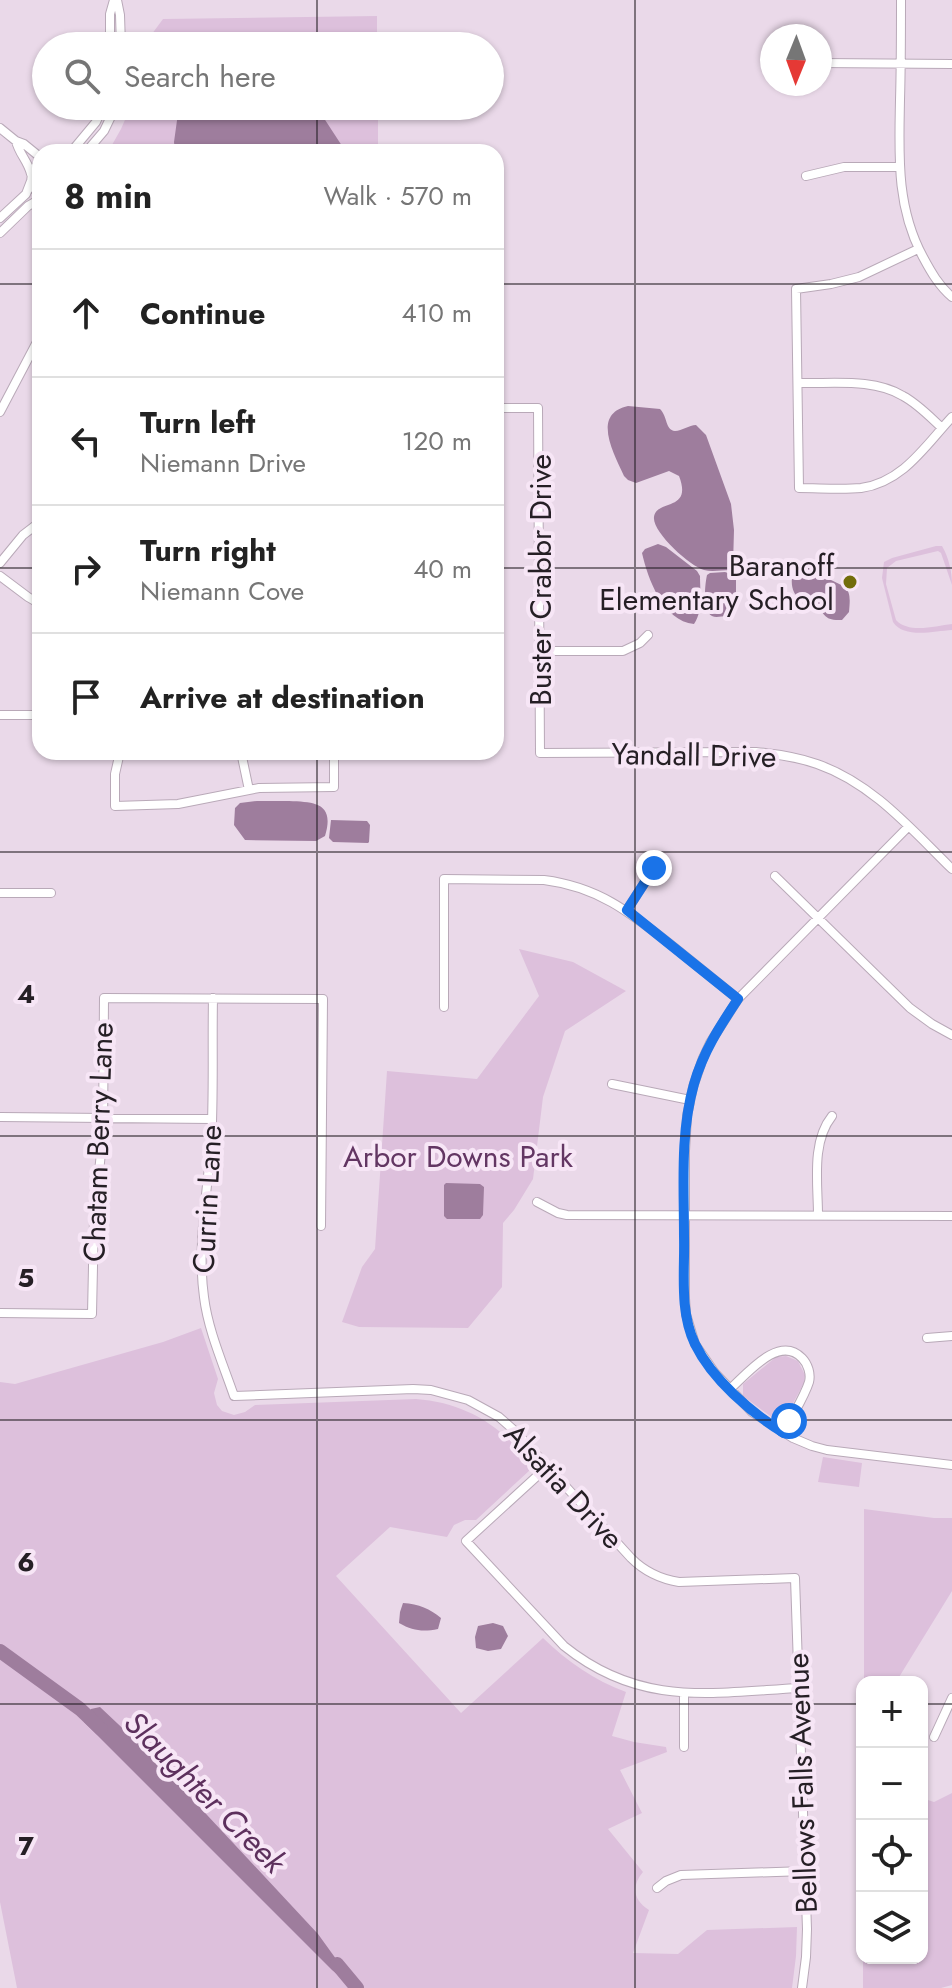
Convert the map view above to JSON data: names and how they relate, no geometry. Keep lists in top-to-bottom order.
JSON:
{
  "streets": {
    "street": [
      "Buster Crabbr Drive",
      "Yandall Drive",
      "Chatam Berry Lane",
      "Currin Lane",
      "Alsatia Drive",
      "Bellows Falls Avenue"
    ]
  },
  "crossings": [
    ["Buster Crabbr Drive", "Yandall Drive"],
    ["Chatam Berry Lane", "Currin Lane"],
    ["Currin Lane", "Alsatia Drive"],
    ["Alsatia Drive", "Bellows Falls Avenue"]
  ],
  "water": ["Slaughter Creek"],
  "parks": ["Arbor Downs Park"],
  "places": ["Baranoff Elementary School"],
  "north": "bottom",
  "page": {
    "search": "Search here",
    "heading": ["8 min", "Walk · 570 m"],
    "list": [
      ["Continue", "410 m"],
      ["Turn left", "Niemann Drive", "120 m"],
      ["Turn right", "Niemann Cove", "40 m"],
      "Arrive at destination"
    ],
    "map_buttons": ["+", "−"]
  },
  "grid": {
    "rows": [
      "4",
      "5",
      "6",
      "7"
    ]
  }
}
